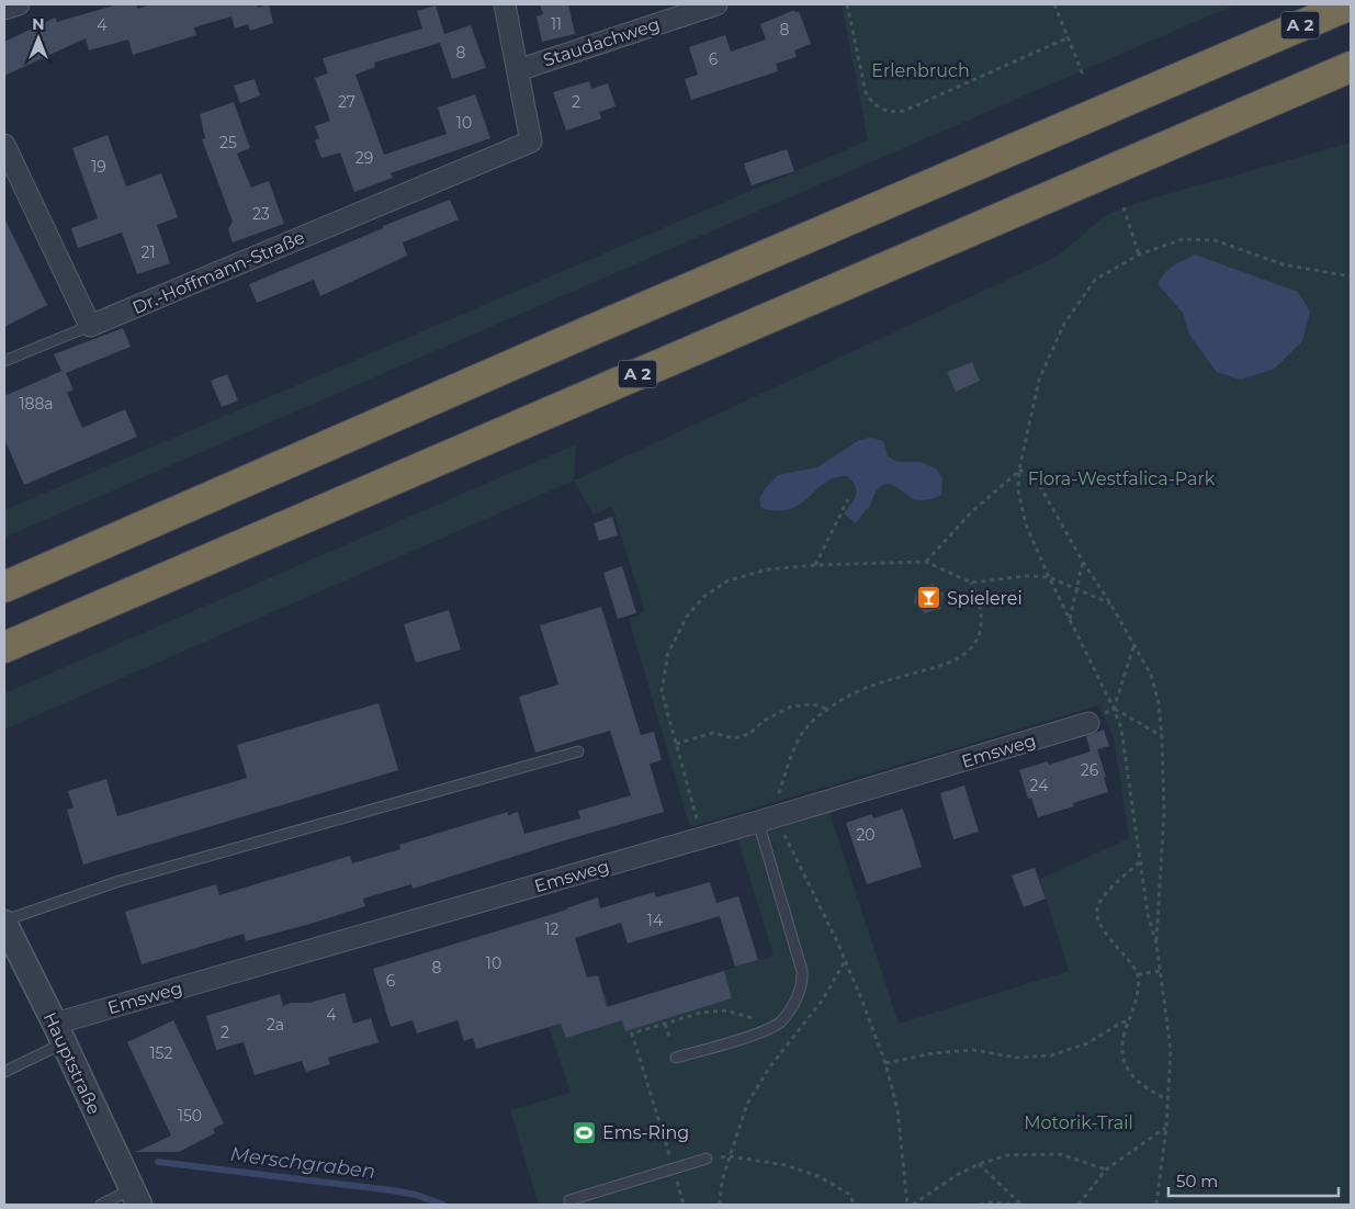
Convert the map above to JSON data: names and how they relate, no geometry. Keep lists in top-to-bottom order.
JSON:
{
  "streets": {
    "highway": ["A 2"],
    "street": [
      "Staudachweg",
      "Dr.-Hoffmann-Straße",
      "Emsweg",
      "Hauptstraße"
    ]
  },
  "crossings": [
    ["Staudachweg", "Dr.-Hoffmann-Straße"],
    ["Emsweg", "Hauptstraße"]
  ],
  "water": ["Merschgraben"],
  "parks": ["Erlenbruch", "Flora-Westfalica-Park", "Motorik-Trail"],
  "places": {
    "bar": ["Spielerei"],
    "sports": ["Ems-Ring"]
  },
  "house_numbers": [
    "11",
    "4",
    "8",
    "8",
    "6",
    "27",
    "2",
    "10",
    "25",
    "29",
    "19",
    "23",
    "21",
    "188a",
    "26",
    "24",
    "20",
    "14",
    "12",
    "10",
    "8",
    "6",
    "4",
    "2a",
    "2",
    "152",
    "150"
  ],
  "scale_bar": "50 m",
  "north": "top"
}
